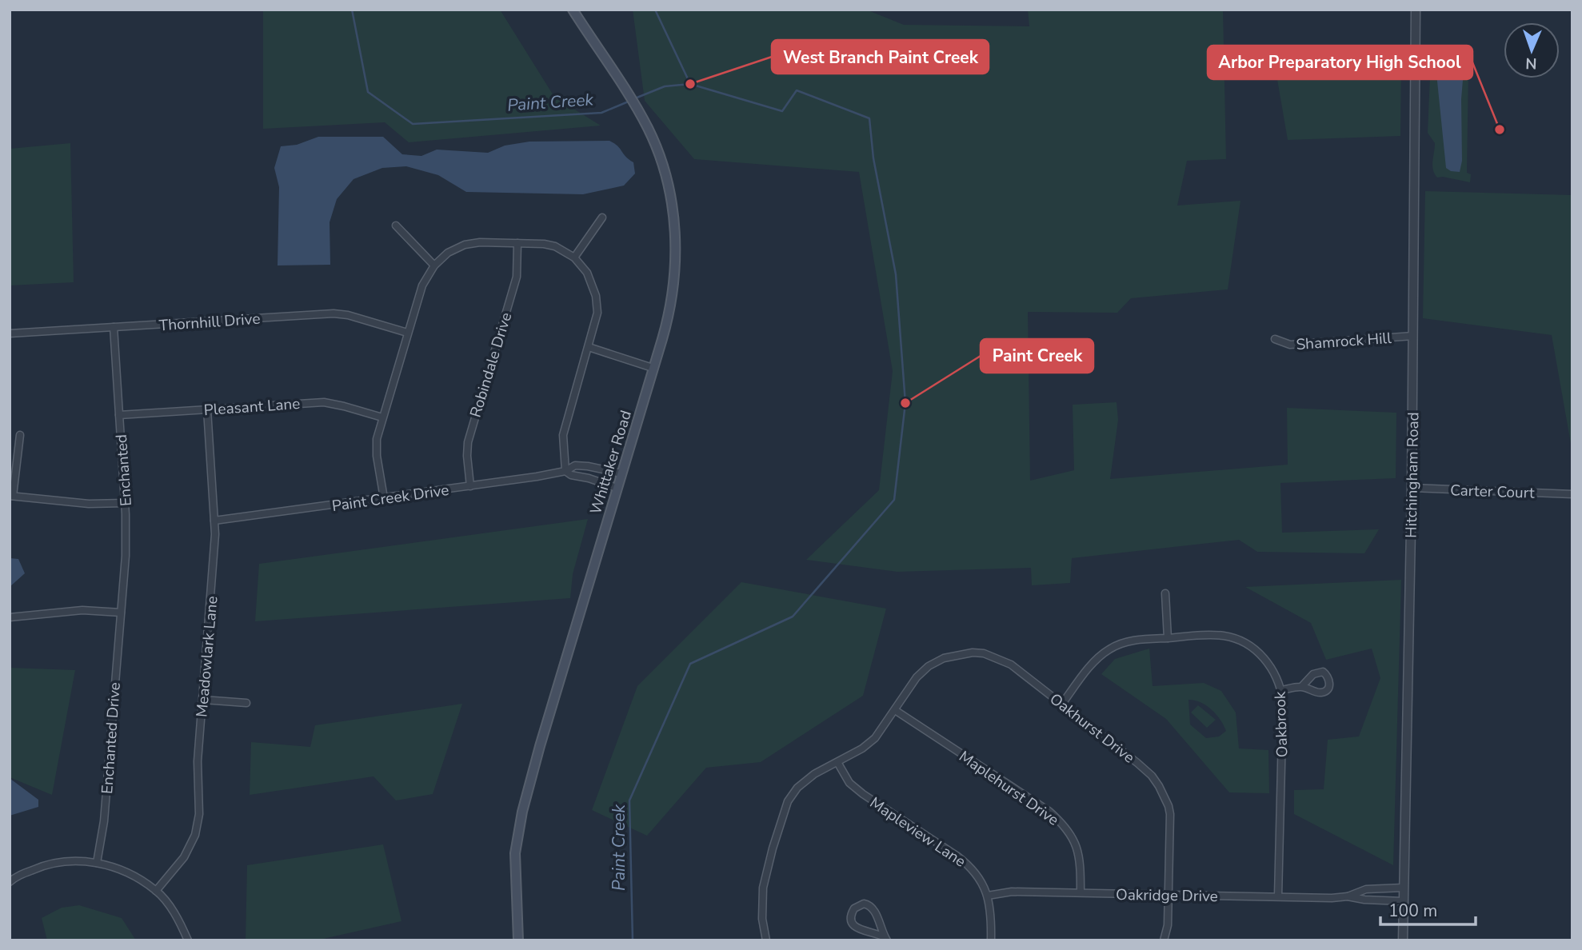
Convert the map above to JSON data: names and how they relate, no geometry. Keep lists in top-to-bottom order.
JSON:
{
  "streets": {
    "main road": ["Whittaker Road"],
    "street": [
      "Thornhill Drive",
      "Shamrock Hill",
      "Robindale Drive",
      "Pleasant Lane",
      "Enchanted",
      "Hitchingham Road",
      "Carter Court",
      "Paint Creek Drive",
      "Meadowlark Lane",
      "Oakbrook",
      "Oakhurst Drive",
      "Enchanted Drive",
      "Maplehurst Drive",
      "Mapleview Lane",
      "Oakridge Drive"
    ]
  },
  "crossings": [
    ["Thornhill Drive", "Enchanted"],
    ["Shamrock Hill", "Hitchingham Road"],
    ["Robindale Drive", "Paint Creek Drive"],
    ["Pleasant Lane", "Enchanted"],
    ["Pleasant Lane", "Meadowlark Lane"],
    ["Whittaker Road", "Paint Creek Drive"],
    ["Enchanted", "Enchanted Drive"],
    ["Hitchingham Road", "Carter Court"],
    ["Hitchingham Road", "Oakridge Drive"],
    ["Paint Creek Drive", "Meadowlark Lane"],
    ["Oakbrook", "Oakhurst Drive"],
    ["Oakbrook", "Oakridge Drive"],
    ["Oakhurst Drive", "Maplehurst Drive"],
    ["Oakhurst Drive", "Mapleview Lane"],
    ["Oakhurst Drive", "Oakridge Drive"],
    ["Maplehurst Drive", "Oakridge Drive"],
    ["Mapleview Lane", "Oakridge Drive"]
  ],
  "water": ["Paint Creek"],
  "places": ["West Branch Paint Creek", "Arbor Preparatory High School", "Paint Creek"],
  "scale_bar": "100 m",
  "north": "bottom"
}
